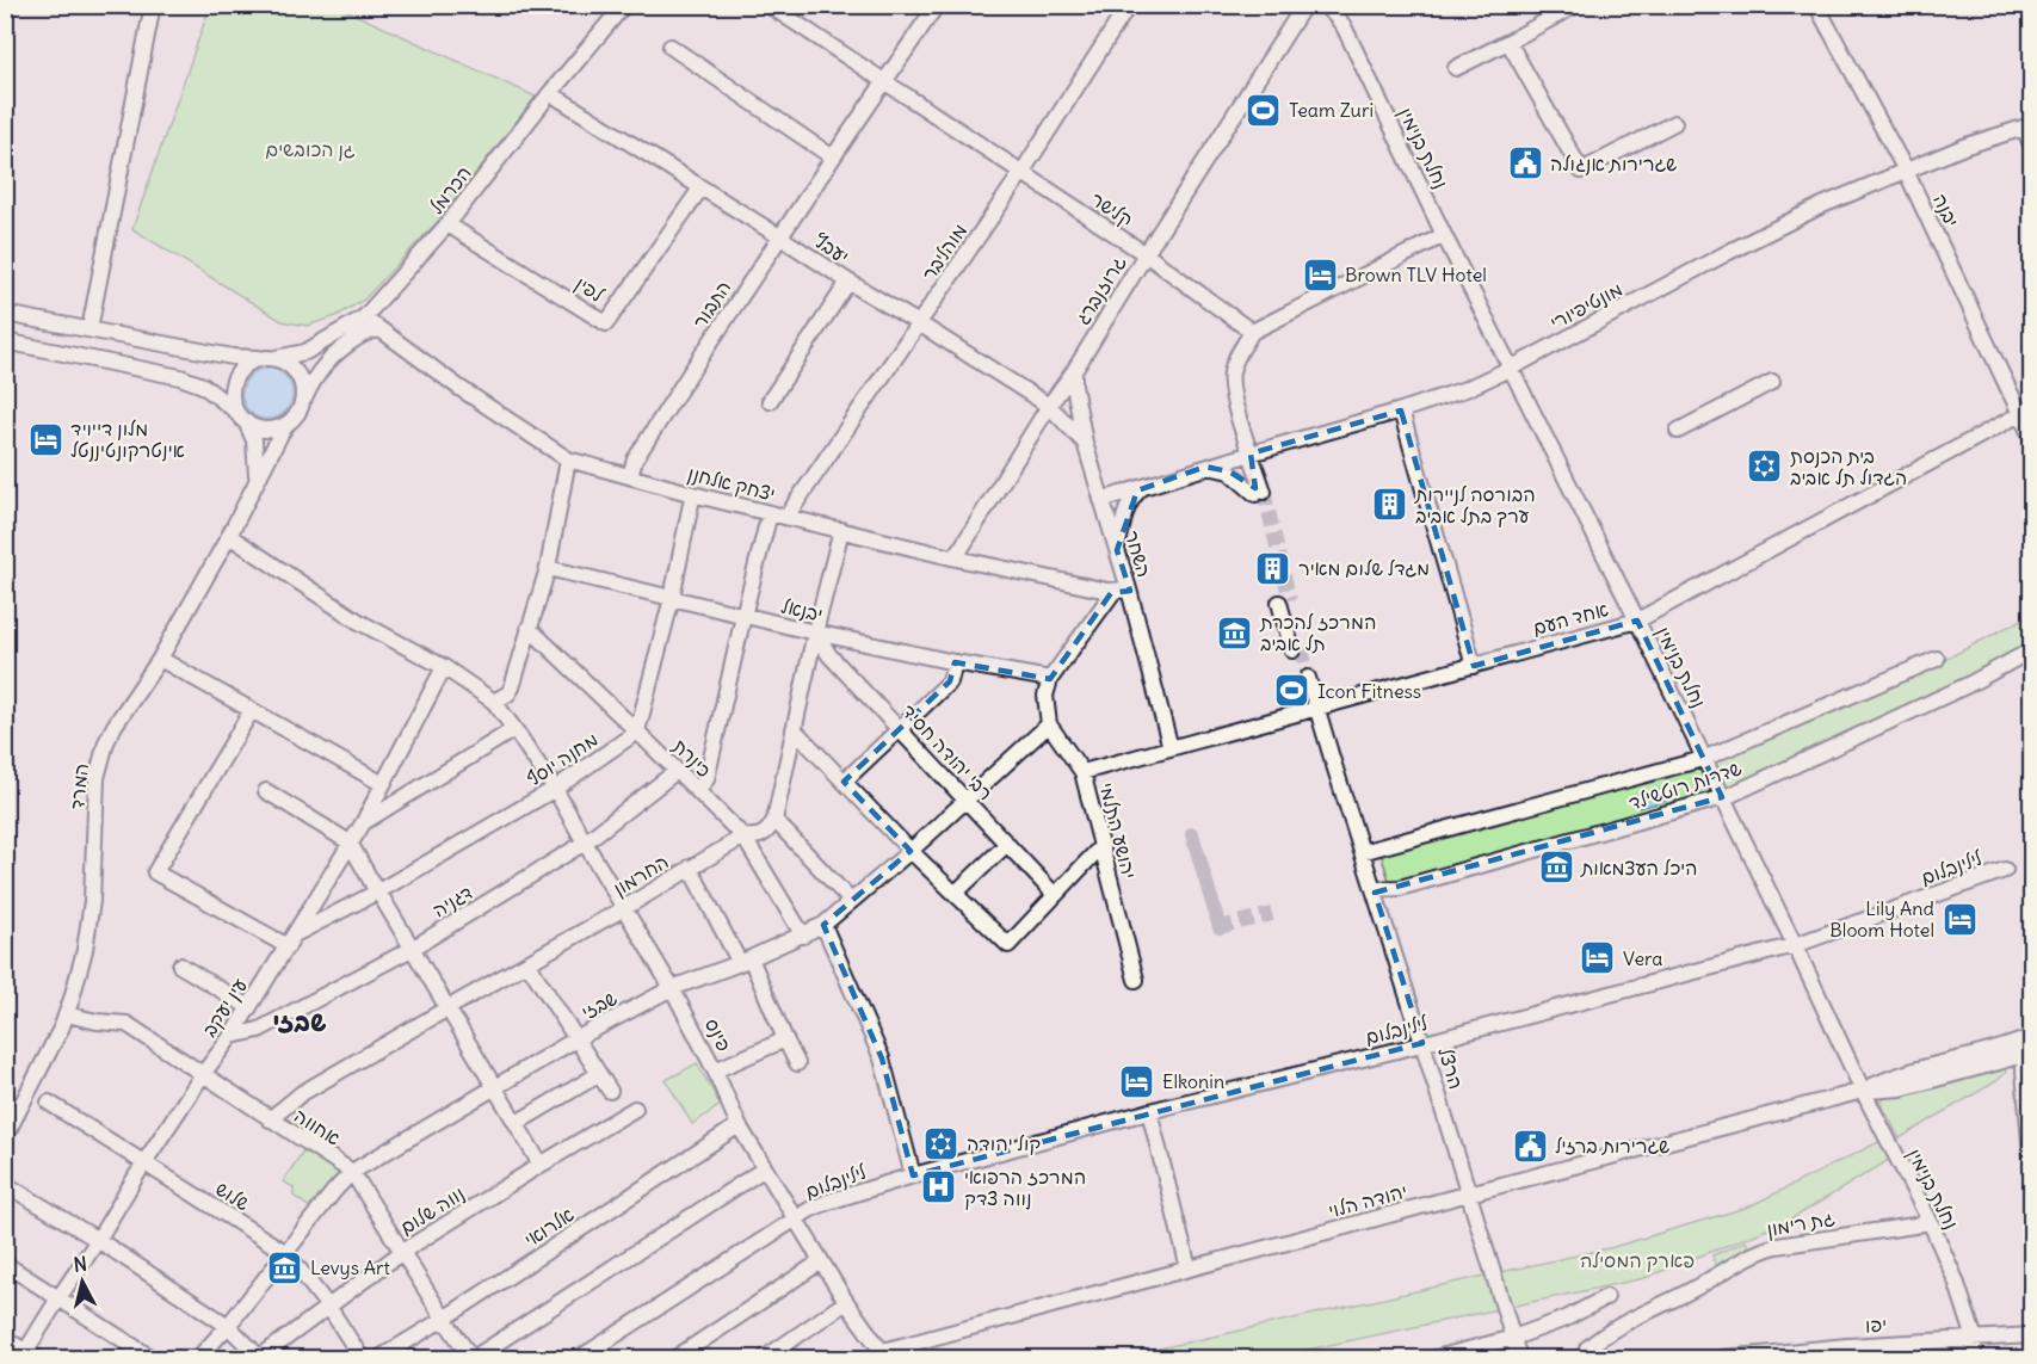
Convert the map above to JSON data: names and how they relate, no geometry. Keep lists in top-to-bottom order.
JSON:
{
  "streets": {
    "street": [
      "נחלת בנימין",
      "הכרמל",
      "קלישר",
      "יבנה",
      "יעבץ",
      "מוהליבר",
      "לפין",
      "גרוזנברג",
      "התבור",
      "מונטיפיורי",
      "יצחק אלחנן",
      "השחר",
      "יבנאל",
      "אחד העם",
      "רבי יהודה חסיד",
      "כינרת",
      "מחנה יוסף",
      "שדרות רוטשילד",
      "המרד",
      "יהושע התלמי",
      "לילינבלום",
      "החרמון",
      "דגניה",
      "שבזי",
      "עין יעקב",
      "פינס",
      "הרצל",
      "אחווה",
      "שלוש",
      "יהודה הלוי",
      "נווה שלום",
      "גת רימון",
      "אלרואי",
      "יפו"
    ]
  },
  "crossings": [
    ["נחלת בנימין", "מונטיפיורי"],
    ["נחלת בנימין", "אחד העם"],
    ["נחלת בנימין", "שדרות רוטשילד"],
    ["נחלת בנימין", "לילינבלום"],
    ["נחלת בנימין", "יהודה הלוי"],
    ["נחלת בנימין", "גת רימון"],
    ["נחלת בנימין", "יפו"],
    ["הכרמל", "יעבץ"],
    ["הכרמל", "לפין"],
    ["הכרמל", "יצחק אלחנן"],
    ["הכרמל", "המרד"],
    ["קלישר", "מוהליבר"],
    ["קלישר", "גרוזנברג"],
    ["קלישר", "התבור"],
    ["יבנה", "מונטיפיורי"],
    ["יבנה", "אחד העם"],
    ["יעבץ", "מוהליבר"],
    ["יעבץ", "לפין"],
    ["יעבץ", "גרוזנברג"],
    ["יעבץ", "התבור"],
    ["יעבץ", "השחר"],
    ["מוהליבר", "יצחק אלחנן"],
    ["גרוזנברג", "יצחק אלחנן"],
    ["גרוזנברג", "השחר"],
    ["התבור", "יצחק אלחנן"],
    ["מונטיפיורי", "השחר"],
    ["יצחק אלחנן", "השחר"],
    ["השחר", "אחד העם"],
    ["יבנאל", "רבי יהודה חסיד"],
    ["אחד העם", "יהושע התלמי"],
    ["אחד העם", "הרצל"],
    ["רבי יהודה חסיד", "שבזי"],
    ["כינרת", "מחנה יוסף"],
    ["כינרת", "החרמון"],
    ["כינרת", "דגניה"],
    ["כינרת", "שבזי"],
    ["מחנה יוסף", "עין יעקב"],
    ["מחנה יוסף", "פינס"],
    ["שדרות רוטשילד", "הרצל"],
    ["המרד", "פינס"],
    ["המרד", "אחווה"],
    ["יהושע התלמי", "שבזי"],
    ["לילינבלום", "פינס"],
    ["לילינבלום", "הרצל"],
    ["החרמון", "פינס"],
    ["החרמון", "אחווה"],
    ["דגניה", "עין יעקב"],
    ["דגניה", "פינס"],
    ["שבזי", "פינס"],
    ["שבזי", "אחווה"],
    ["שבזי", "שלוש"],
    ["עין יעקב", "פינס"],
    ["עין יעקב", "אחווה"],
    ["עין יעקב", "שלוש"],
    ["פינס", "יהודה הלוי"],
    ["פינס", "אלרואי"],
    ["הרצל", "יהודה הלוי"],
    ["אחווה", "נווה שלום"],
    ["אחווה", "אלרואי"],
    ["שלוש", "נווה שלום"]
  ],
  "districts": ["שבזי"],
  "parks": ["גן הכובשים", "פארק המסילה"],
  "places": {
    "sports": ["Team Zuri", "Icon Fitness"],
    "public building": ["שגרירות אנגולה", "שגרירות ברזיל"],
    "hotel": [
      "Brown TLV Hotel",
      "מלון דייויד אינטרקונטיננטל",
      "Lily And Bloom Hotel",
      "Vera",
      "Elkonin"
    ],
    "synagogue": ["בית הכנסת הגדול תל אביב", "קול יהודה"],
    "building": ["הבורסה לניירות ערך בתל אביב", "מגדל שלום מאיר"],
    "museum": ["המרכז להכרת תל אביב", "היכל העצמאות", "Levys Art"],
    "hospital": ["המרכז הרפואי נווה צדק"]
  },
  "north": "top"
}
